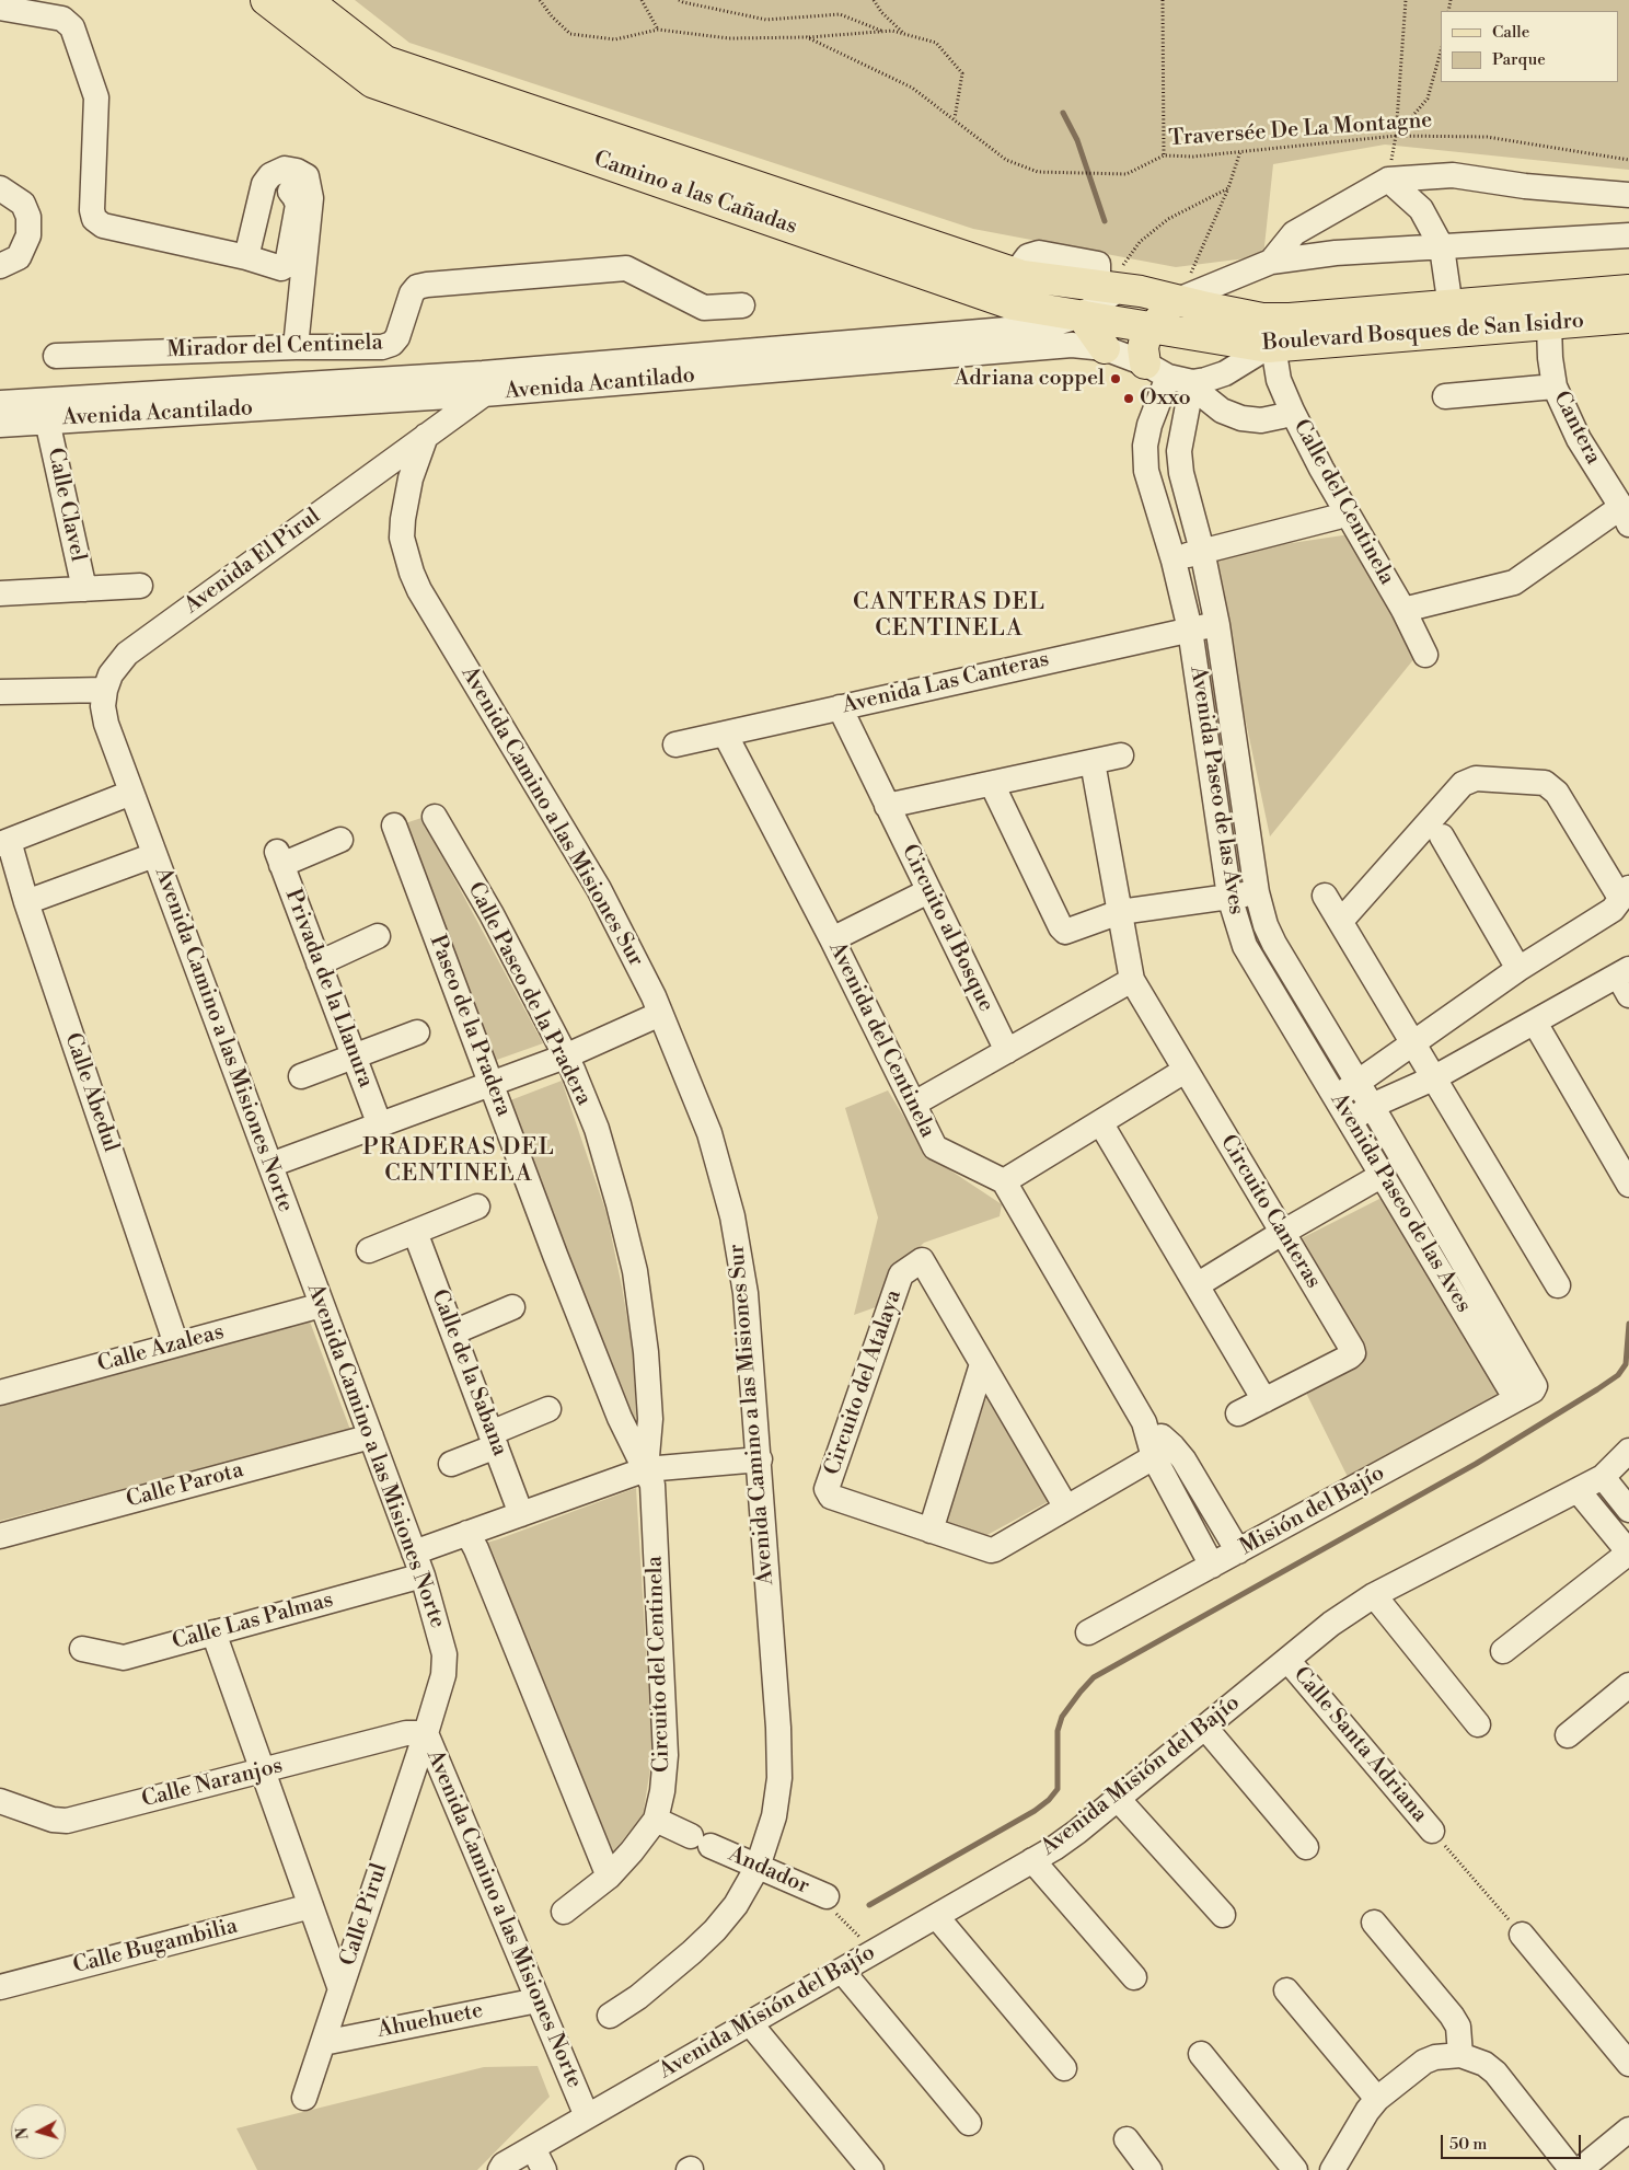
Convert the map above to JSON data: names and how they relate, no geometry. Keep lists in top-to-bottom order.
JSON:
{
  "streets": {
    "main road": ["Camino a las Cañadas", "Boulevard Bosques de San Isidro"],
    "street": [
      "Mirador del Centinela",
      "Avenida Acantilado",
      "Cantera",
      "Calle del Centinela",
      "Calle Clavel",
      "Avenida El Pirul",
      "Avenida Las Canteras",
      "Avenida Paseo de las Aves",
      "Avenida Camino a las Misiones Sur",
      "Circuito al Bosque",
      "Privada de la Llanura",
      "Calle Paseo de la Pradera",
      "Paseo de la Pradera",
      "Avenida Camino a las Misiones Norte",
      "Avenida del Centinela",
      "Calle Abedul",
      "Circuito Canteras",
      "Calle Azaleas",
      "Calle de la Sabana",
      "Circuito del Atalaya",
      "Calle Parota",
      "Misión del Bajío",
      "Calle Las Palmas",
      "Circuito del Centinela",
      "Calle Santa Adriana",
      "Avenida Misión del Bajío",
      "Calle Naranjos",
      "Andador",
      "Calle Pirul",
      "Calle Bugambilia",
      "Ahuehuete"
    ],
    "path": ["Traversée De La Montagne"]
  },
  "crossings": [
    ["Camino a las Cañadas", "Boulevard Bosques de San Isidro"],
    ["Camino a las Cañadas", "Avenida Acantilado"],
    ["Boulevard Bosques de San Isidro", "Cantera"],
    ["Boulevard Bosques de San Isidro", "Calle del Centinela"],
    ["Avenida Acantilado", "Calle del Centinela"],
    ["Avenida Acantilado", "Calle Clavel"],
    ["Avenida Acantilado", "Avenida El Pirul"],
    ["Avenida Acantilado", "Avenida Paseo de las Aves"],
    ["Avenida El Pirul", "Avenida Camino a las Misiones Sur"],
    ["Avenida El Pirul", "Avenida Camino a las Misiones Norte"],
    ["Avenida Las Canteras", "Avenida Paseo de las Aves"],
    ["Avenida Las Canteras", "Circuito al Bosque"],
    ["Avenida Las Canteras", "Avenida del Centinela"],
    ["Avenida Paseo de las Aves", "Misión del Bajío"],
    ["Avenida Camino a las Misiones Sur", "Andador"],
    ["Calle Paseo de la Pradera", "Paseo de la Pradera"],
    ["Calle Paseo de la Pradera", "Circuito del Centinela"],
    ["Paseo de la Pradera", "Circuito del Centinela"],
    ["Avenida Camino a las Misiones Norte", "Calle Azaleas"],
    ["Avenida Camino a las Misiones Norte", "Calle Parota"],
    ["Avenida Camino a las Misiones Norte", "Calle Las Palmas"],
    ["Avenida Camino a las Misiones Norte", "Avenida Misión del Bajío"],
    ["Avenida Camino a las Misiones Norte", "Calle Naranjos"],
    ["Avenida Camino a las Misiones Norte", "Calle Pirul"],
    ["Avenida Camino a las Misiones Norte", "Ahuehuete"],
    ["Calle Abedul", "Calle Azaleas"],
    ["Circuito del Centinela", "Andador"],
    ["Calle Santa Adriana", "Avenida Misión del Bajío"],
    ["Calle Naranjos", "Calle Pirul"],
    ["Calle Pirul", "Ahuehuete"]
  ],
  "districts": ["CANTERAS DEL CENTINELA", "PRADERAS DEL CENTINELA"],
  "places": ["Adriana coppel", "Oxxo"],
  "legend": ["Calle", "Parque"],
  "scale_bar": "50 m",
  "north": "left"
}
